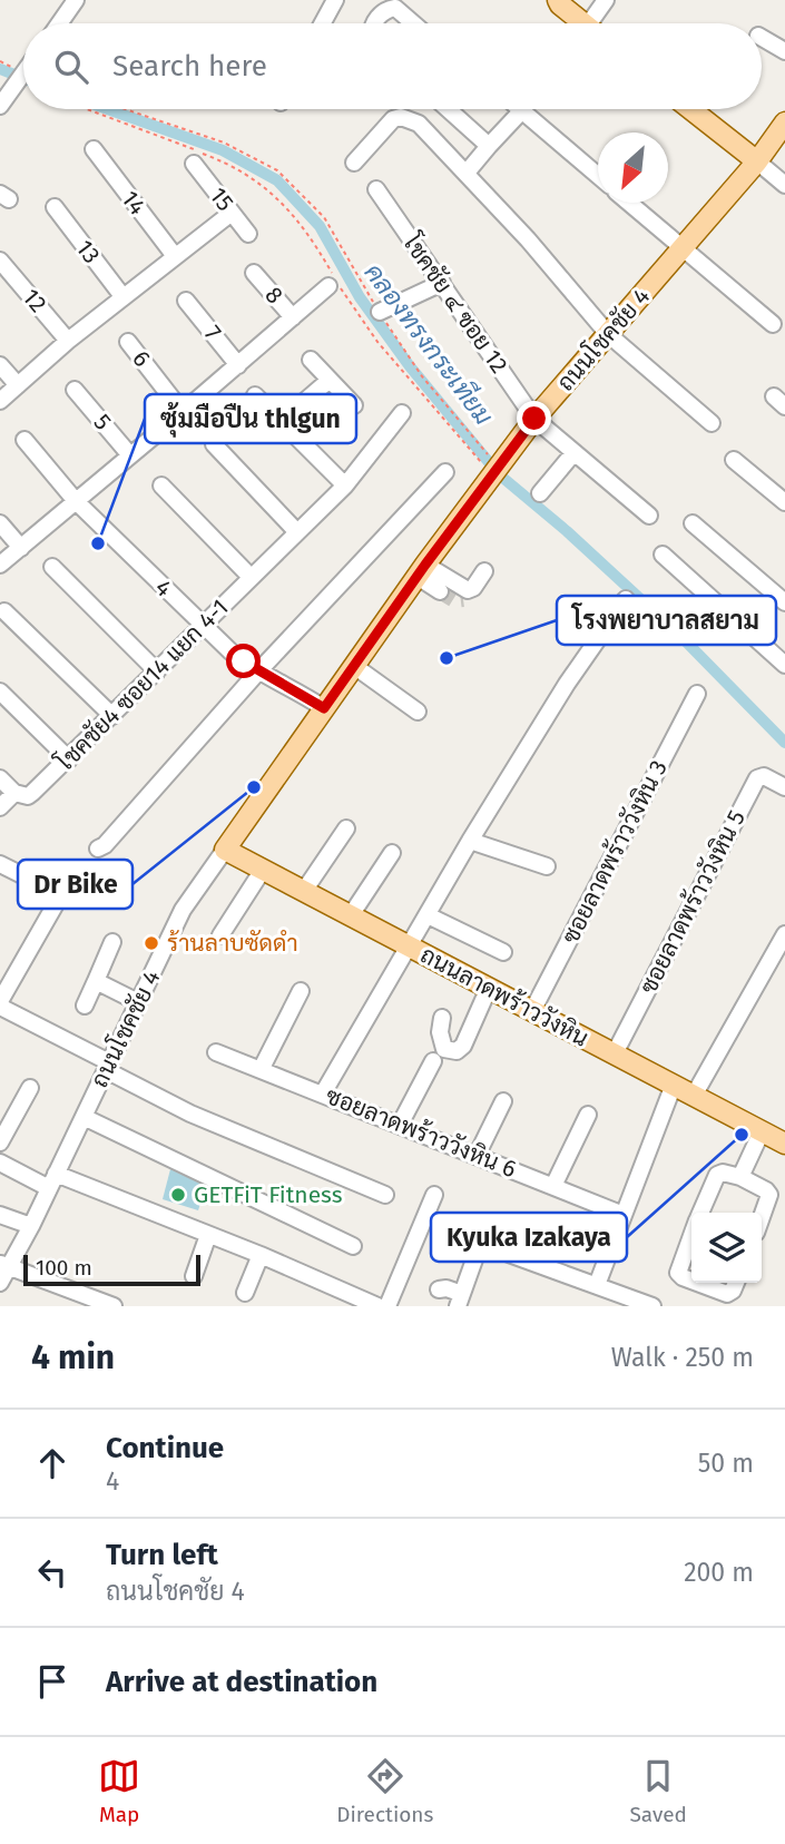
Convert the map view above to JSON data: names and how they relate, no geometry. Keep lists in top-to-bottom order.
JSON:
{
  "streets": {
    "main road": ["ถนนโชคชัย 4", "ถนนลาดพร้าววังหิน"],
    "street": [
      "15",
      "14",
      "13",
      "8",
      "12",
      "โชคชัย ๔ ซอย 12",
      "7",
      "6",
      "5",
      "4",
      "โชคชัย4 ซอย14 แยก 4-1",
      "ซอยลาดพร้าววังหิน 3",
      "ซอยลาดพร้าววังหิน 5",
      "ซอยลาดพร้าววังหิน 6"
    ]
  },
  "crossings": [
    ["โชคชัย ๔ ซอย 12", "ถนนโชคชัย 4"],
    ["ถนนโชคชัย 4", "4"],
    ["ถนนโชคชัย 4", "ถนนลาดพร้าววังหิน"],
    ["4", "โชคชัย4 ซอย14 แยก 4-1"],
    ["ซอยลาดพร้าววังหิน 3", "ถนนลาดพร้าววังหิน"],
    ["ซอยลาดพร้าววังหิน 5", "ถนนลาดพร้าววังหิน"]
  ],
  "water": ["คลองทรงกระเทียม"],
  "places": [
    "ซุ้มมือปืน thlgun",
    "โรงพยาบาลสยาม",
    "Dr Bike",
    "ร้านลาบซัดดำ",
    "Kyuka Izakaya",
    "GETFiT Fitness"
  ],
  "scale_bar": "100 m",
  "north": "bottom left",
  "page": {
    "search": "Search here",
    "scale": "100 m",
    "heading": ["4 min", "Walk · 250 m"],
    "list": [
      ["Continue", "4", "50 m"],
      ["Turn left", "ถนนโชคชัย 4", "200 m"],
      "Arrive at destination"
    ],
    "nav": ["Map", "Directions", "Saved"]
  }
}
